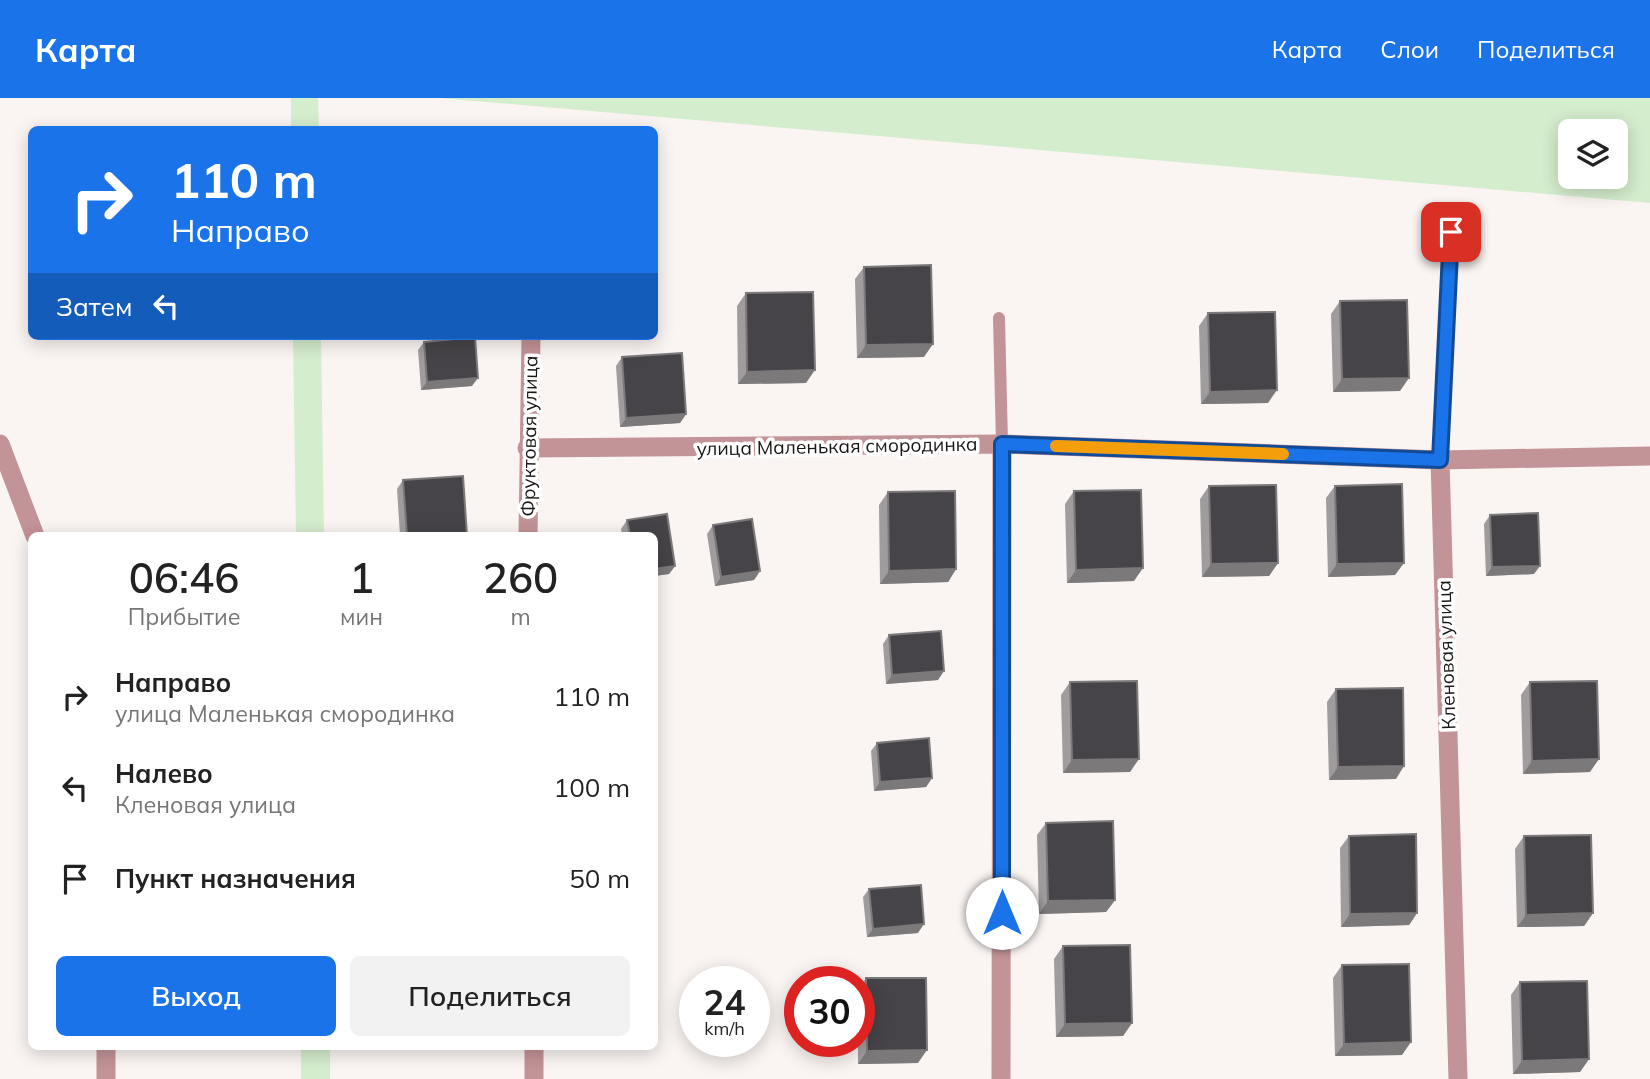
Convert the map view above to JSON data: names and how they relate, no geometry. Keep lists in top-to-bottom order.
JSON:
{
  "streets": {
    "street": ["Фруктовая улица", "улица Маленькая смородинка", "Кленовая улица"]
  },
  "crossings": [
    ["Фруктовая улица", "улица Маленькая смородинка"],
    ["улица Маленькая смородинка", "Кленовая улица"]
  ],
  "page": {
    "header": "Карта",
    "nav": ["Карта", "Слои", "Поделиться"],
    "turn": ["110 m", "Направо"],
    "then": "Затем",
    "eta": [
      "06:46",
      "Прибытие",
      "1",
      "мин",
      "260",
      "m"
    ],
    "list": [
      {
        "name": "Направо",
        "note": "улица Маленькая смородинка",
        "value": "110 m"
      },
      {
        "name": "Налево",
        "note": "Кленовая улица",
        "value": "100 m"
      },
      {
        "name": "Пункт назначения",
        "value": "50 m"
      }
    ],
    "buttons": ["Выход", "Поделиться"],
    "speed": "24 km/h",
    "limit": "30"
  }
}
